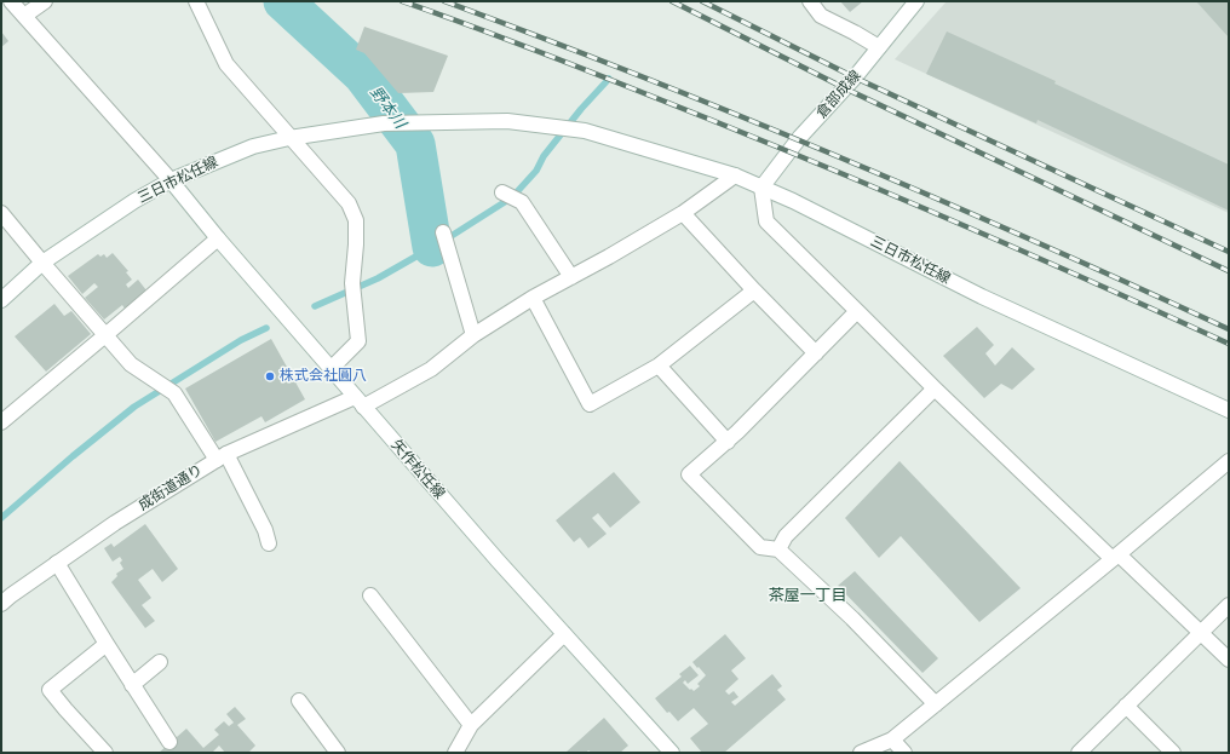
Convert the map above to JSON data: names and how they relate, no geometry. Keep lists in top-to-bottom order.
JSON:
{
  "streets": {
    "street": [
      "倉部成線",
      "三日市松任線",
      "矢作松任線",
      "成街道通り"
    ]
  },
  "crossings": [
    ["倉部成線", "三日市松任線"],
    ["三日市松任線", "矢作松任線"],
    ["三日市松任線", "成街道通り"],
    ["矢作松任線", "成街道通り"]
  ],
  "districts": ["茶屋一丁目"],
  "water": ["野本川"],
  "places": ["株式会社圓八"]
}
